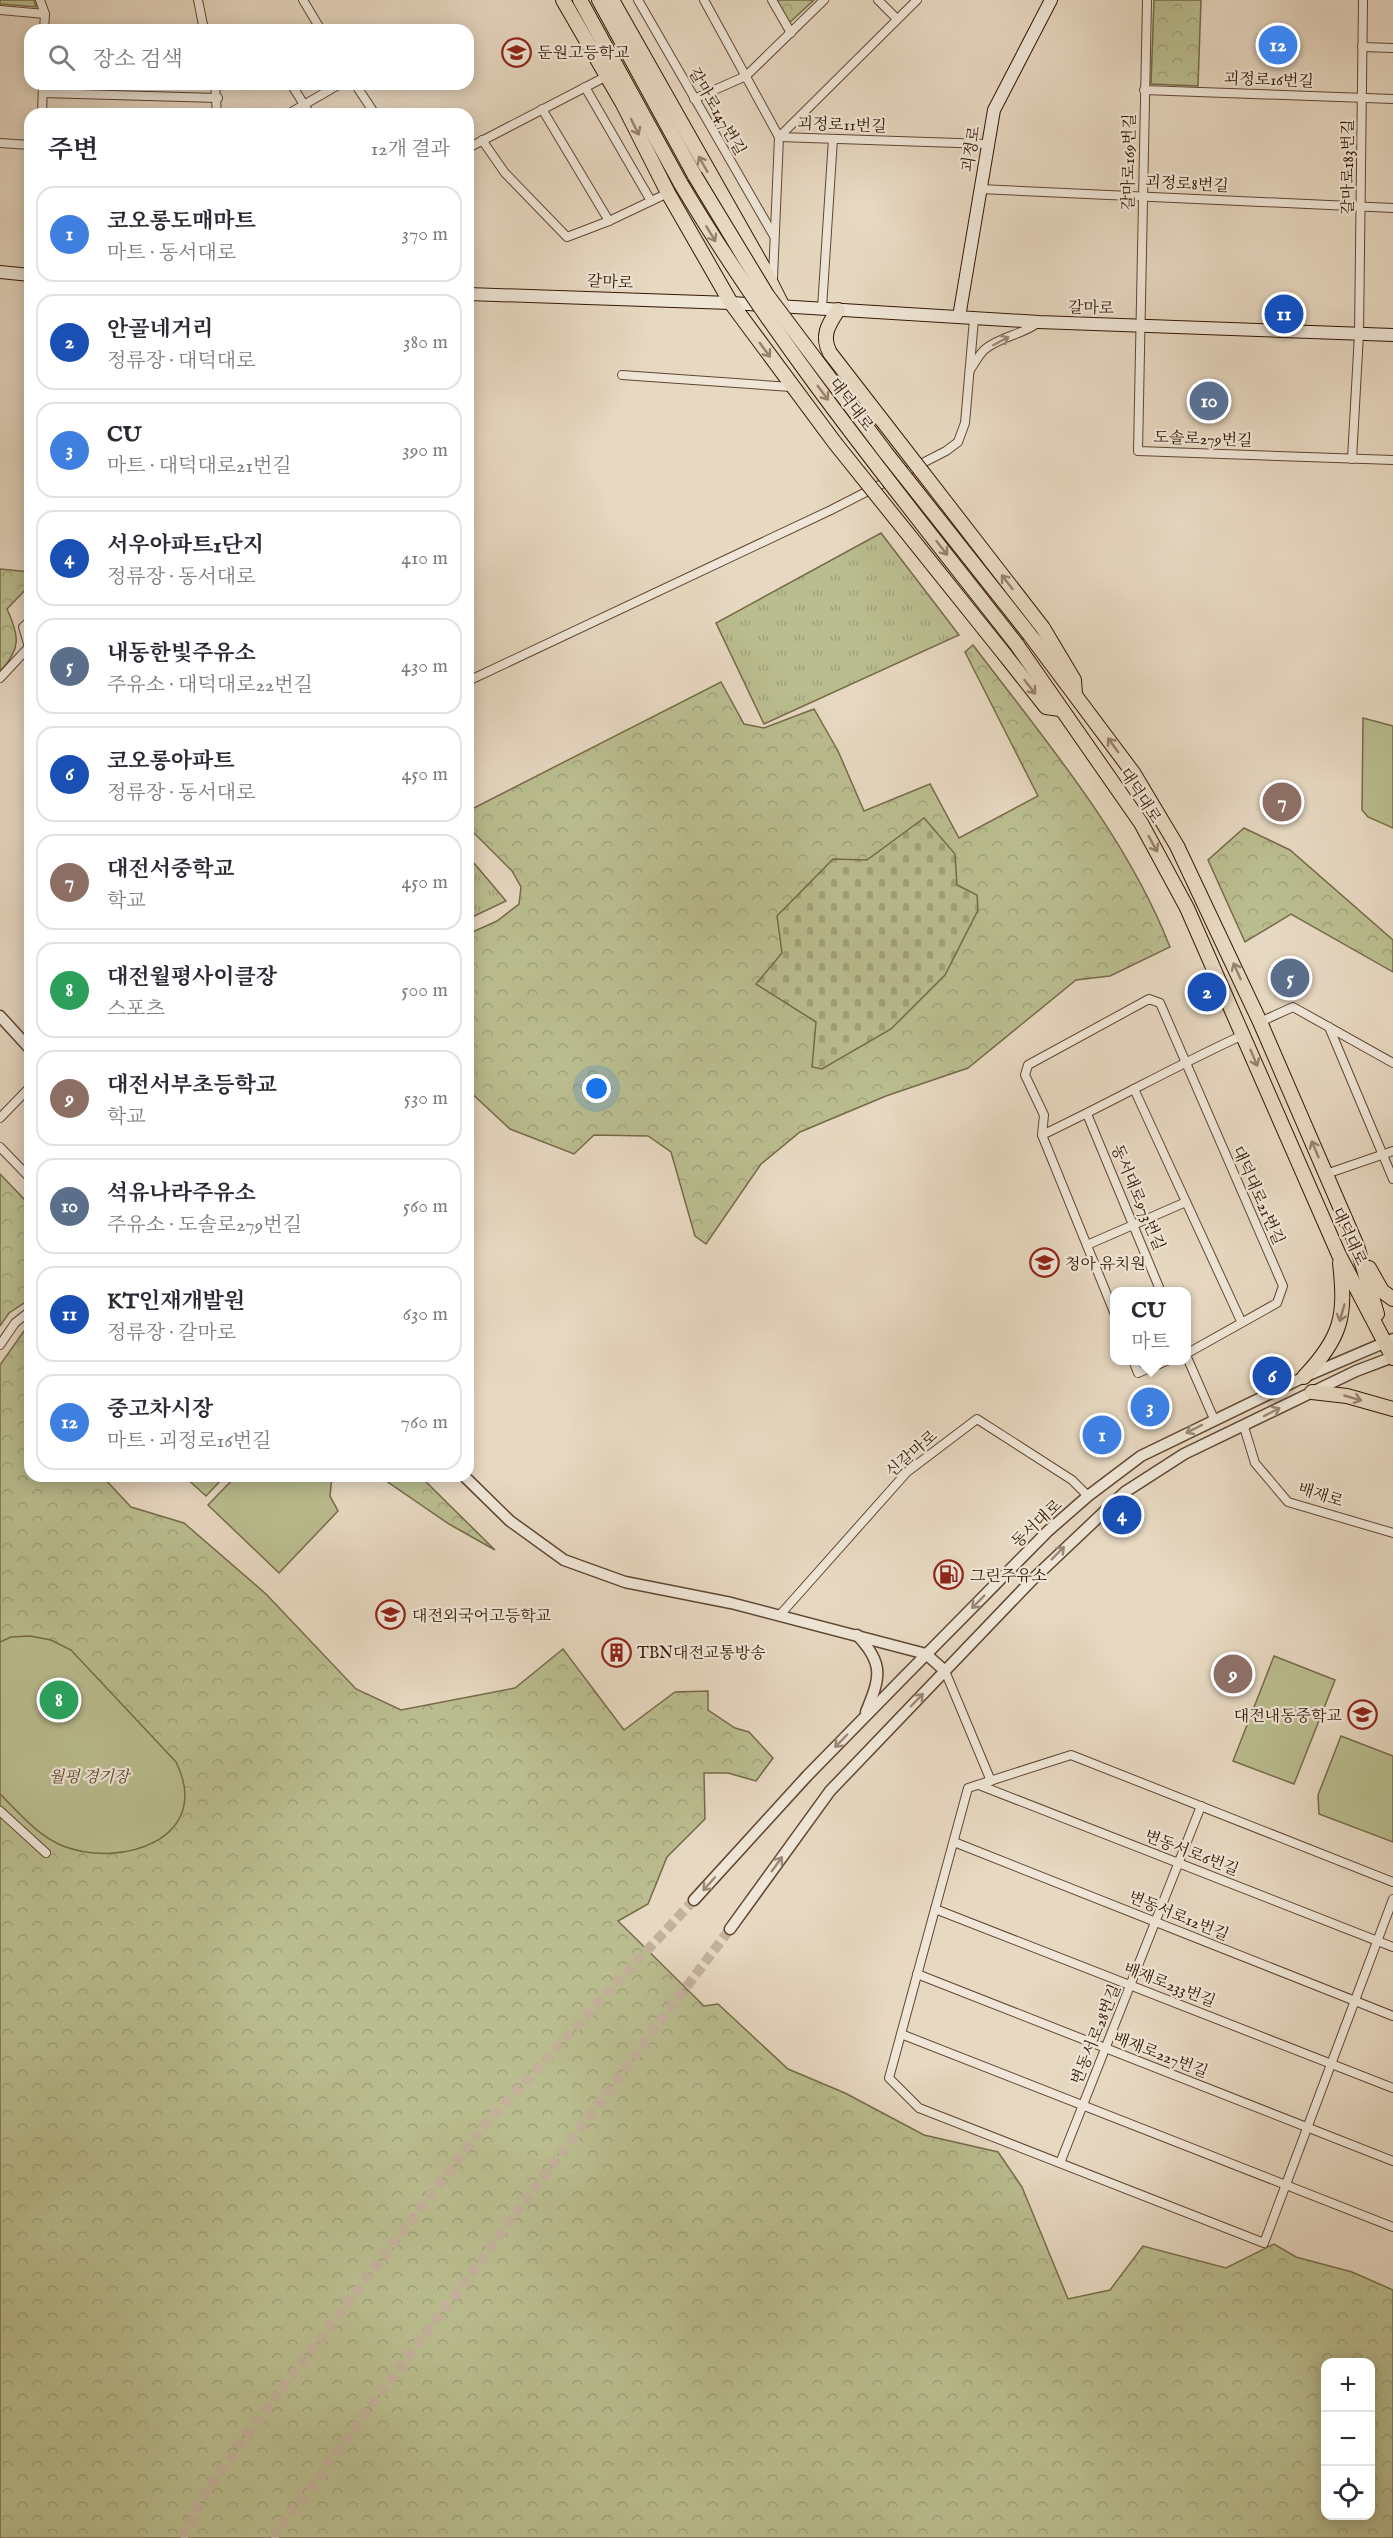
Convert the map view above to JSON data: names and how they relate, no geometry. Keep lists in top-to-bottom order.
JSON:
{
  "streets": {
    "main road": ["괴정로", "갈마로", "대덕대로"],
    "street": [
      "괴정로16번길",
      "갈마로147번길",
      "괴정로11번길",
      "갈마로169번길",
      "갈마로183번길",
      "괴정로8번길",
      "도솔로279번길",
      "대덕대로21번길",
      "동서대로973번길",
      "신갈마로",
      "배재로",
      "동서대로",
      "변동서로6번길",
      "변동서로12번길",
      "배재로233번길",
      "변동서로28번길",
      "배재로227번길"
    ]
  },
  "crossings": [
    ["괴정로16번길", "갈마로169번길"],
    ["괴정로16번길", "갈마로183번길"],
    ["괴정로11번길", "괴정로"],
    ["괴정로", "괴정로8번길"],
    ["괴정로", "갈마로"],
    ["갈마로169번길", "괴정로8번길"],
    ["갈마로169번길", "갈마로"],
    ["갈마로169번길", "도솔로279번길"],
    ["갈마로183번길", "괴정로8번길"],
    ["갈마로183번길", "갈마로"],
    ["갈마로", "도솔로279번길"],
    ["대덕대로", "동서대로"],
    ["신갈마로", "동서대로"],
    ["변동서로6번길", "변동서로28번길"],
    ["변동서로12번길", "변동서로28번길"],
    ["배재로233번길", "변동서로28번길"],
    ["변동서로28번길", "배재로227번길"]
  ],
  "parks": ["월평 경기장"],
  "places": {
    "school or university": [
      "둔원고등학교",
      "청아 유치원",
      "대전외국어고등학교",
      "대전내동중학교"
    ],
    "fuel station": ["그린주유소"],
    "building": ["TBN대전교통방송"]
  },
  "page": {
    "pins": [
      "12",
      "11",
      "10",
      "7",
      "5",
      "2",
      "6",
      "3",
      "1",
      "4",
      "9",
      "8"
    ],
    "search": "장소 검색",
    "heading": ["주변", "12개 결과"],
    "list": [
      {
        "mark": "1",
        "name": "코오롱도매마트",
        "note": "마트 · 동서대로",
        "value": "370 m"
      },
      {
        "mark": "2",
        "name": "안골네거리",
        "note": "정류장 · 대덕대로",
        "value": "380 m"
      },
      {
        "mark": "3",
        "name": "CU",
        "note": "마트 · 대덕대로21번길",
        "value": "390 m"
      },
      {
        "mark": "4",
        "name": "서우아파트1단지",
        "note": "정류장 · 동서대로",
        "value": "410 m"
      },
      {
        "mark": "5",
        "name": "내동한빛주유소",
        "note": "주유소 · 대덕대로22번길",
        "value": "430 m"
      },
      {
        "mark": "6",
        "name": "코오롱아파트",
        "note": "정류장 · 동서대로",
        "value": "450 m"
      },
      {
        "mark": "7",
        "name": "대전서중학교",
        "note": "학교",
        "value": "450 m"
      },
      {
        "mark": "8",
        "name": "대전월평사이클장",
        "note": "스포츠",
        "value": "500 m"
      },
      {
        "mark": "9",
        "name": "대전서부초등학교",
        "note": "학교",
        "value": "530 m"
      },
      {
        "mark": "10",
        "name": "석유나라주유소",
        "note": "주유소 · 도솔로279번길",
        "value": "560 m"
      },
      {
        "mark": "11",
        "name": "KT인재개발원",
        "note": "정류장 · 갈마로",
        "value": "630 m"
      },
      {
        "mark": "12",
        "name": "중고차시장",
        "note": "마트 · 괴정로16번길",
        "value": "760 m"
      }
    ],
    "popup": ["CU", "마트"],
    "map_buttons": ["+", "−"]
  }
}
